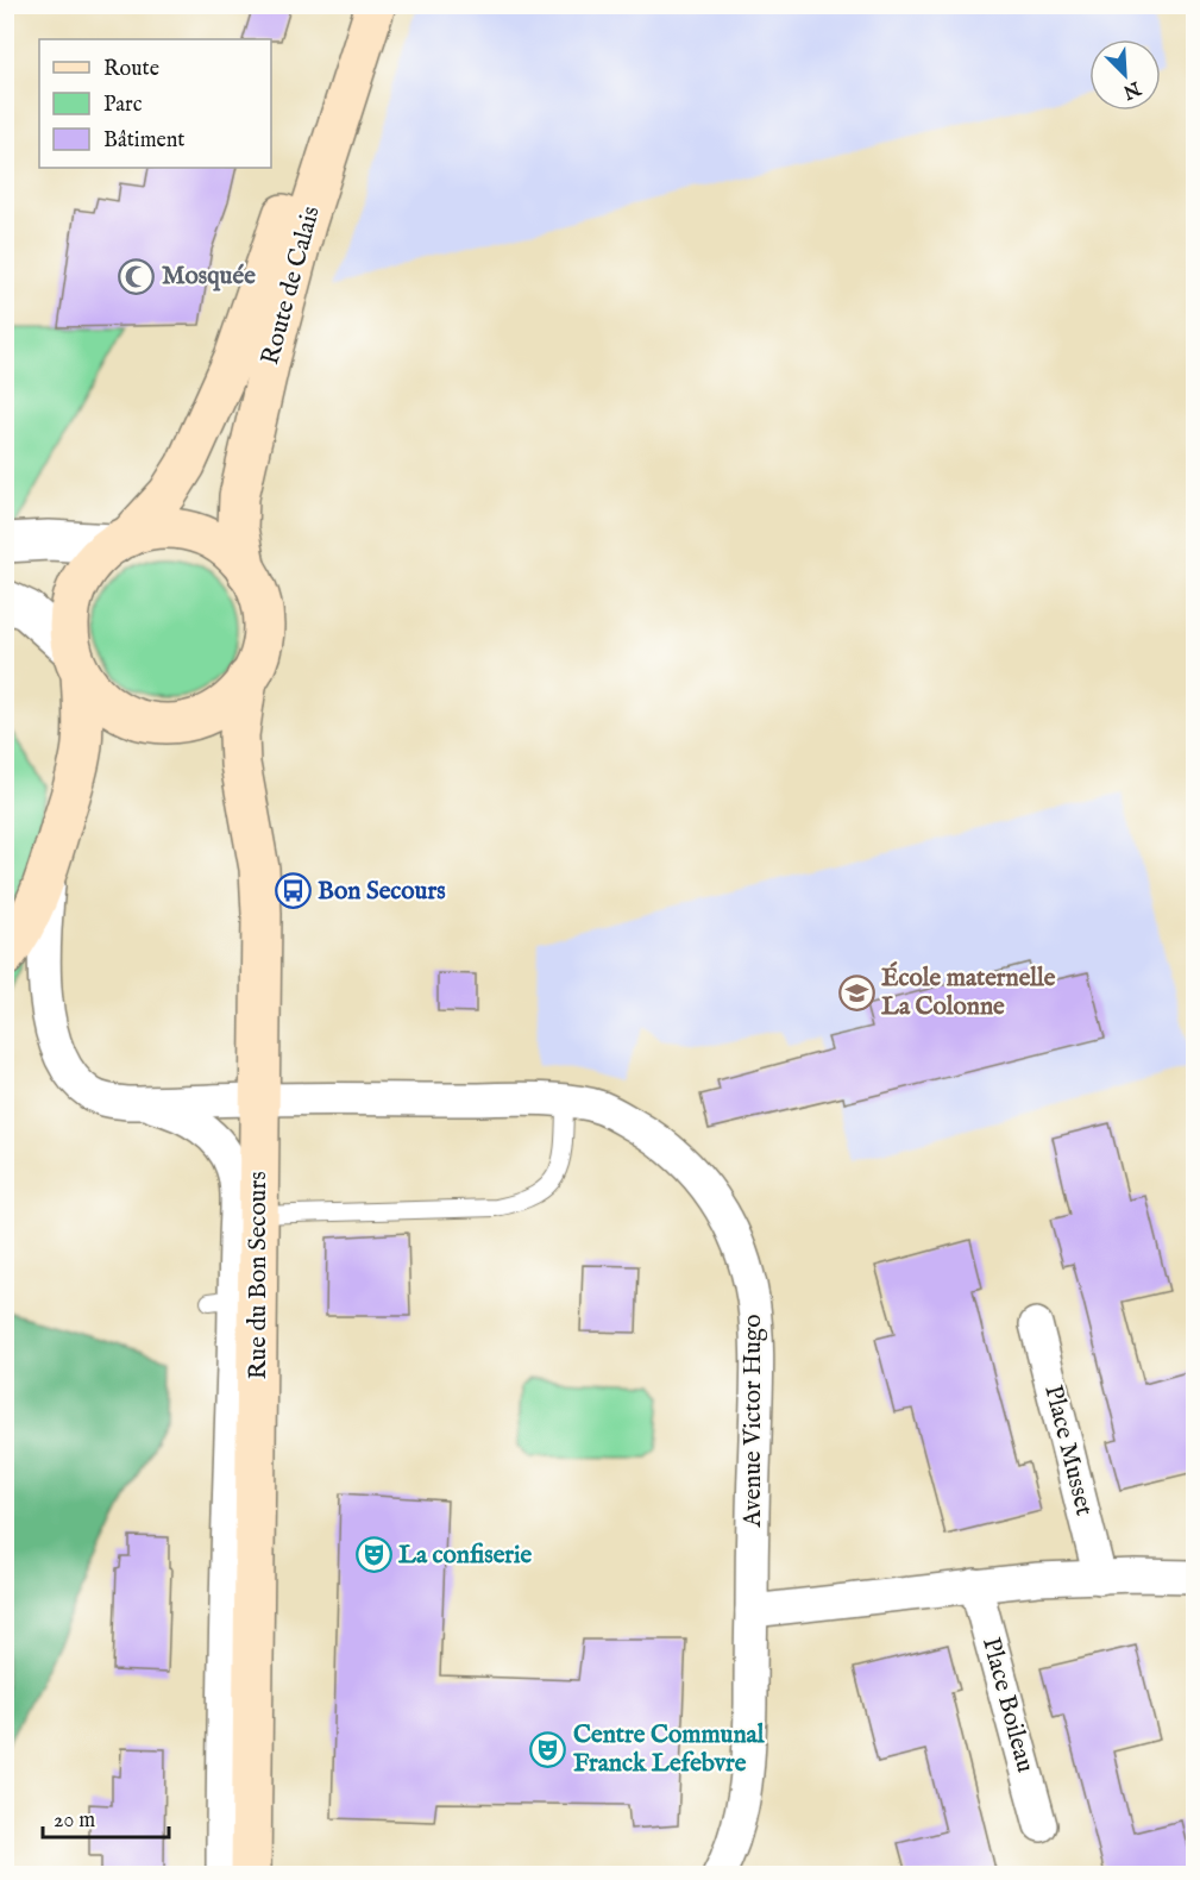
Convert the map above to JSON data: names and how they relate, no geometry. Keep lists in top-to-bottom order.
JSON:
{
  "streets": {
    "main road": ["Route de Calais", "Rue du Bon Secours"],
    "street": ["Avenue Victor Hugo", "Place Musset", "Place Boileau"]
  },
  "crossings": [
    ["Route de Calais", "Rue du Bon Secours"],
    ["Rue du Bon Secours", "Avenue Victor Hugo"]
  ],
  "places": {
    "mosque": ["Mosquée"],
    "bus stop": ["Bon Secours"],
    "school or university": ["École maternelle La Colonne"],
    "theatre": ["La confiserie", "Centre Communal Franck Lefebvre"]
  },
  "legend": ["Route", "Parc", "Bâtiment"],
  "scale_bar": "20 m",
  "north": "bottom right"
}
